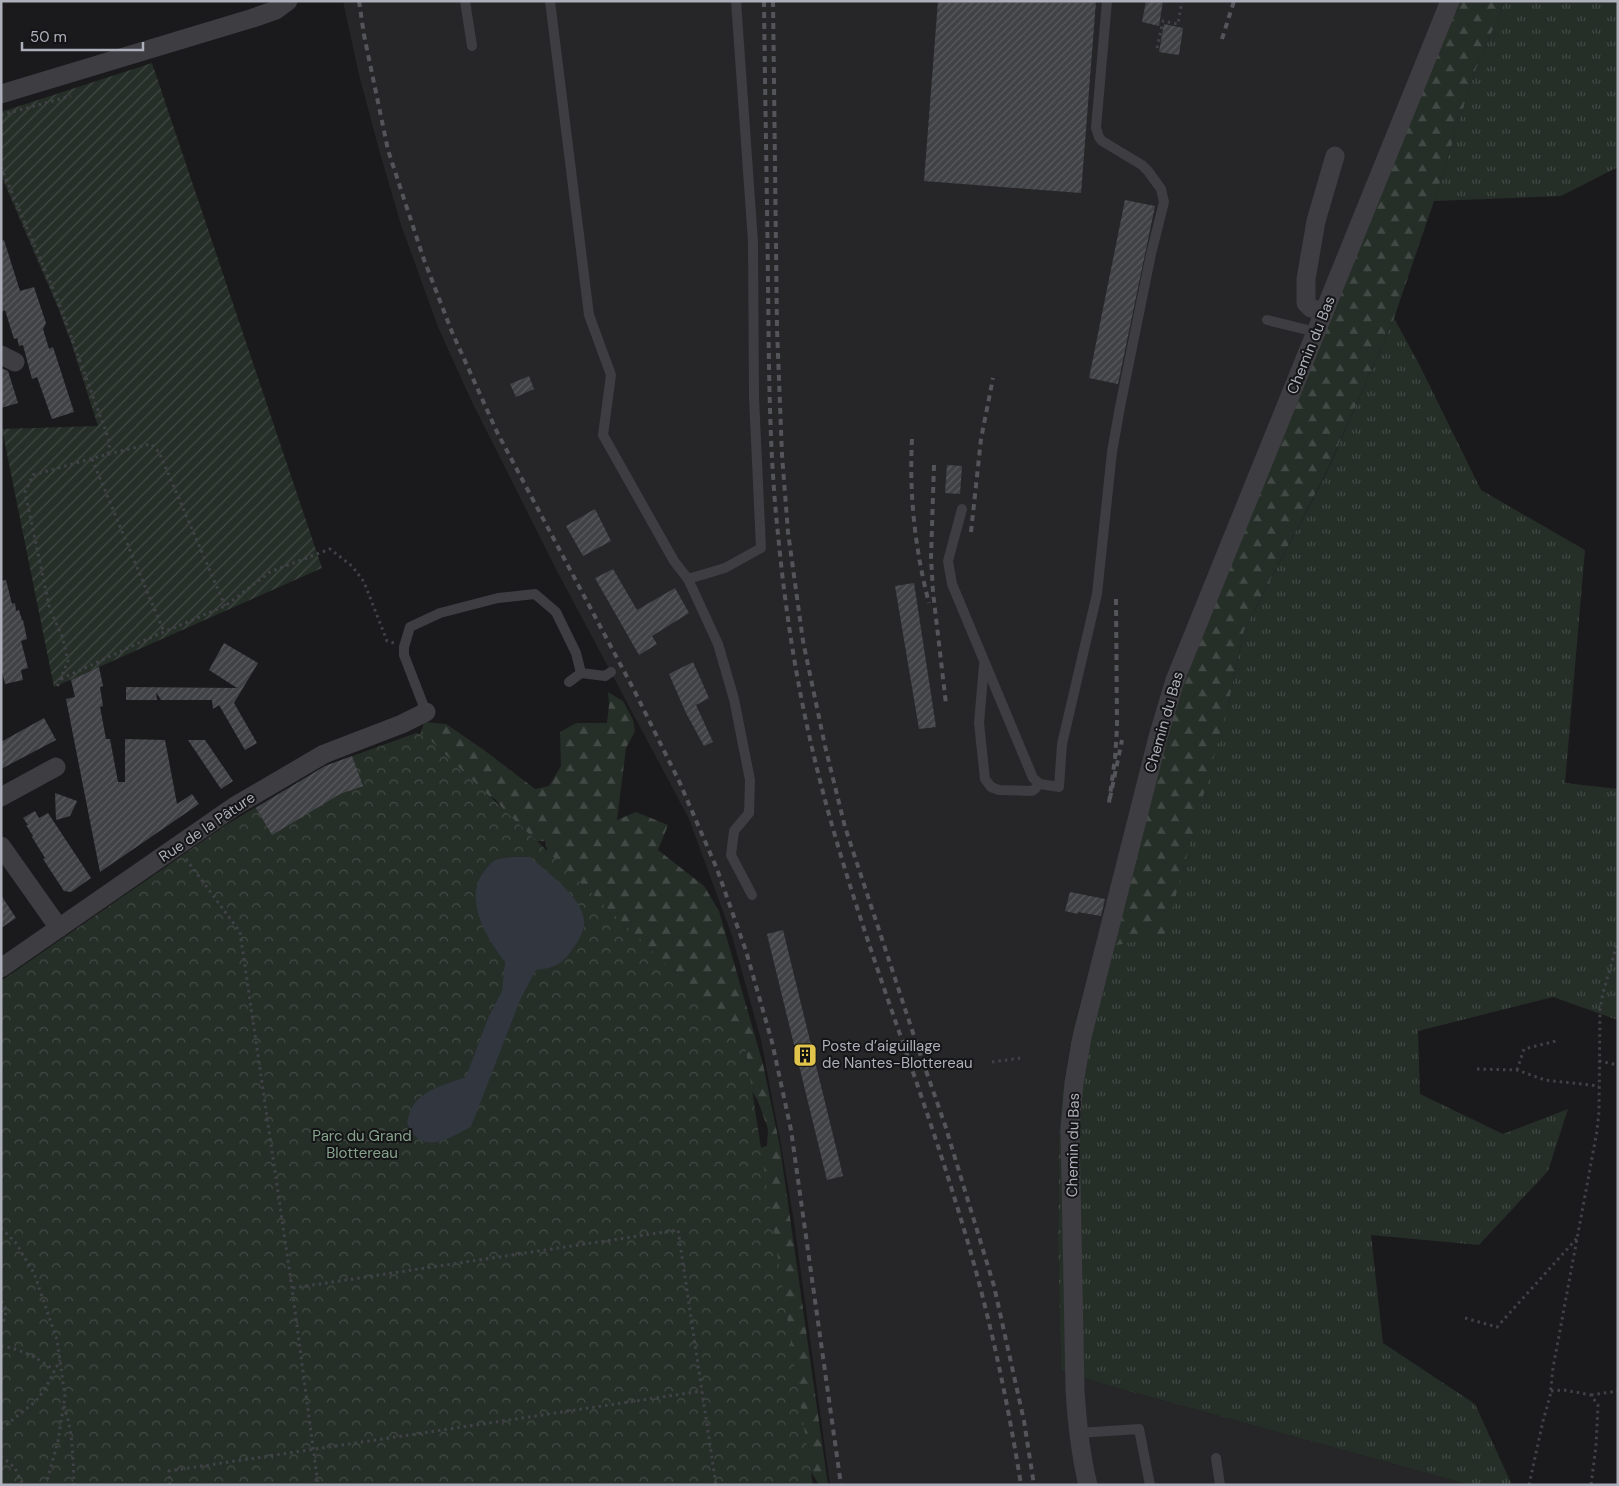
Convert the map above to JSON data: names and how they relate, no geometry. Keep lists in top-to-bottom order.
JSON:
{
  "streets": {
    "street": ["Chemin du Bas", "Rue de la Pâture"]
  },
  "parks": ["Parc du Grand Blottereau"],
  "places": {
    "building": ["Poste d’aiguillage de Nantes-Blottereau"]
  },
  "scale_bar": "50 m"
}
